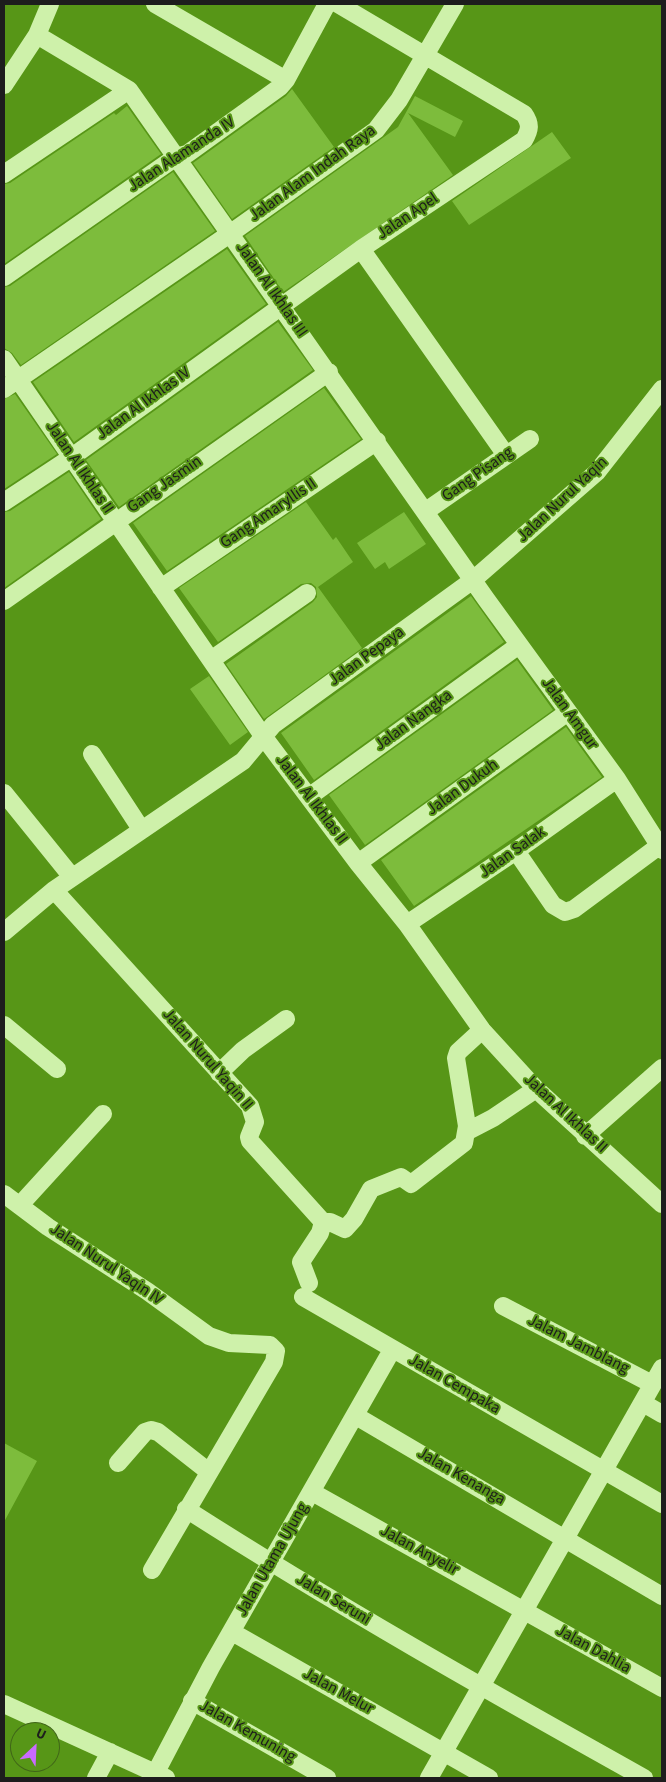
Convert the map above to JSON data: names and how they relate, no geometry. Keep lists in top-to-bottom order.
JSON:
{
  "streets": {
    "street": [
      "Jalan Alamanda IV",
      "Jalan Alam Indah Raya",
      "Jalan Apel",
      "Jalan Al Ikhlas III",
      "Jalan Al Ikhlas IV",
      "Jalan Al Ikhlas II",
      "Gang Pisang",
      "Gang Jasmin",
      "Jalan Nurul Yaqin",
      "Gang Amaryllis II",
      "Jalan Pepaya",
      "Jalan Amgur",
      "Jalan Nangka",
      "Jalan Dukuh",
      "Jalan Salak",
      "Jalan Nurul Yaqin II",
      "Jalan Nurul Yaqin IV",
      "Jalam Jamblang",
      "Jalan Cempaka",
      "Jalan Kenanga",
      "Jalan Anyelir",
      "Jalan Utama Ujung",
      "Jalan Seruni",
      "Jalan Dahlia",
      "Jalan Melur",
      "Jalan Kemuning"
    ]
  },
  "crossings": [
    ["Jalan Alamanda IV", "Jalan Al Ikhlas III"],
    ["Jalan Alam Indah Raya", "Jalan Apel"],
    ["Jalan Alam Indah Raya", "Jalan Al Ikhlas III"],
    ["Jalan Alam Indah Raya", "Jalan Al Ikhlas II"],
    ["Jalan Apel", "Jalan Al Ikhlas III"],
    ["Jalan Apel", "Jalan Al Ikhlas IV"],
    ["Jalan Al Ikhlas III", "Jalan Al Ikhlas IV"],
    ["Jalan Al Ikhlas III", "Gang Pisang"],
    ["Jalan Al Ikhlas III", "Gang Jasmin"],
    ["Jalan Al Ikhlas III", "Jalan Nurul Yaqin"],
    ["Jalan Al Ikhlas III", "Gang Amaryllis II"],
    ["Jalan Al Ikhlas III", "Jalan Pepaya"],
    ["Jalan Al Ikhlas III", "Jalan Amgur"],
    ["Jalan Al Ikhlas IV", "Jalan Al Ikhlas II"],
    ["Jalan Al Ikhlas II", "Gang Jasmin"],
    ["Jalan Al Ikhlas II", "Gang Amaryllis II"],
    ["Jalan Al Ikhlas II", "Jalan Pepaya"],
    ["Jalan Al Ikhlas II", "Jalan Nangka"],
    ["Jalan Al Ikhlas II", "Jalan Dukuh"],
    ["Jalan Al Ikhlas II", "Jalan Salak"],
    ["Jalan Nurul Yaqin", "Jalan Pepaya"],
    ["Jalan Nurul Yaqin", "Jalan Amgur"],
    ["Jalan Pepaya", "Jalan Amgur"],
    ["Jalan Pepaya", "Jalan Nurul Yaqin II"],
    ["Jalan Amgur", "Jalan Nangka"],
    ["Jalan Amgur", "Jalan Dukuh"],
    ["Jalan Amgur", "Jalan Salak"],
    ["Jalan Nurul Yaqin II", "Jalan Cempaka"],
    ["Jalan Cempaka", "Jalan Utama Ujung"],
    ["Jalan Kenanga", "Jalan Utama Ujung"],
    ["Jalan Anyelir", "Jalan Utama Ujung"],
    ["Jalan Anyelir", "Jalan Dahlia"],
    ["Jalan Utama Ujung", "Jalan Seruni"],
    ["Jalan Utama Ujung", "Jalan Melur"],
    ["Jalan Utama Ujung", "Jalan Kemuning"]
  ],
  "north": "top right"
}
